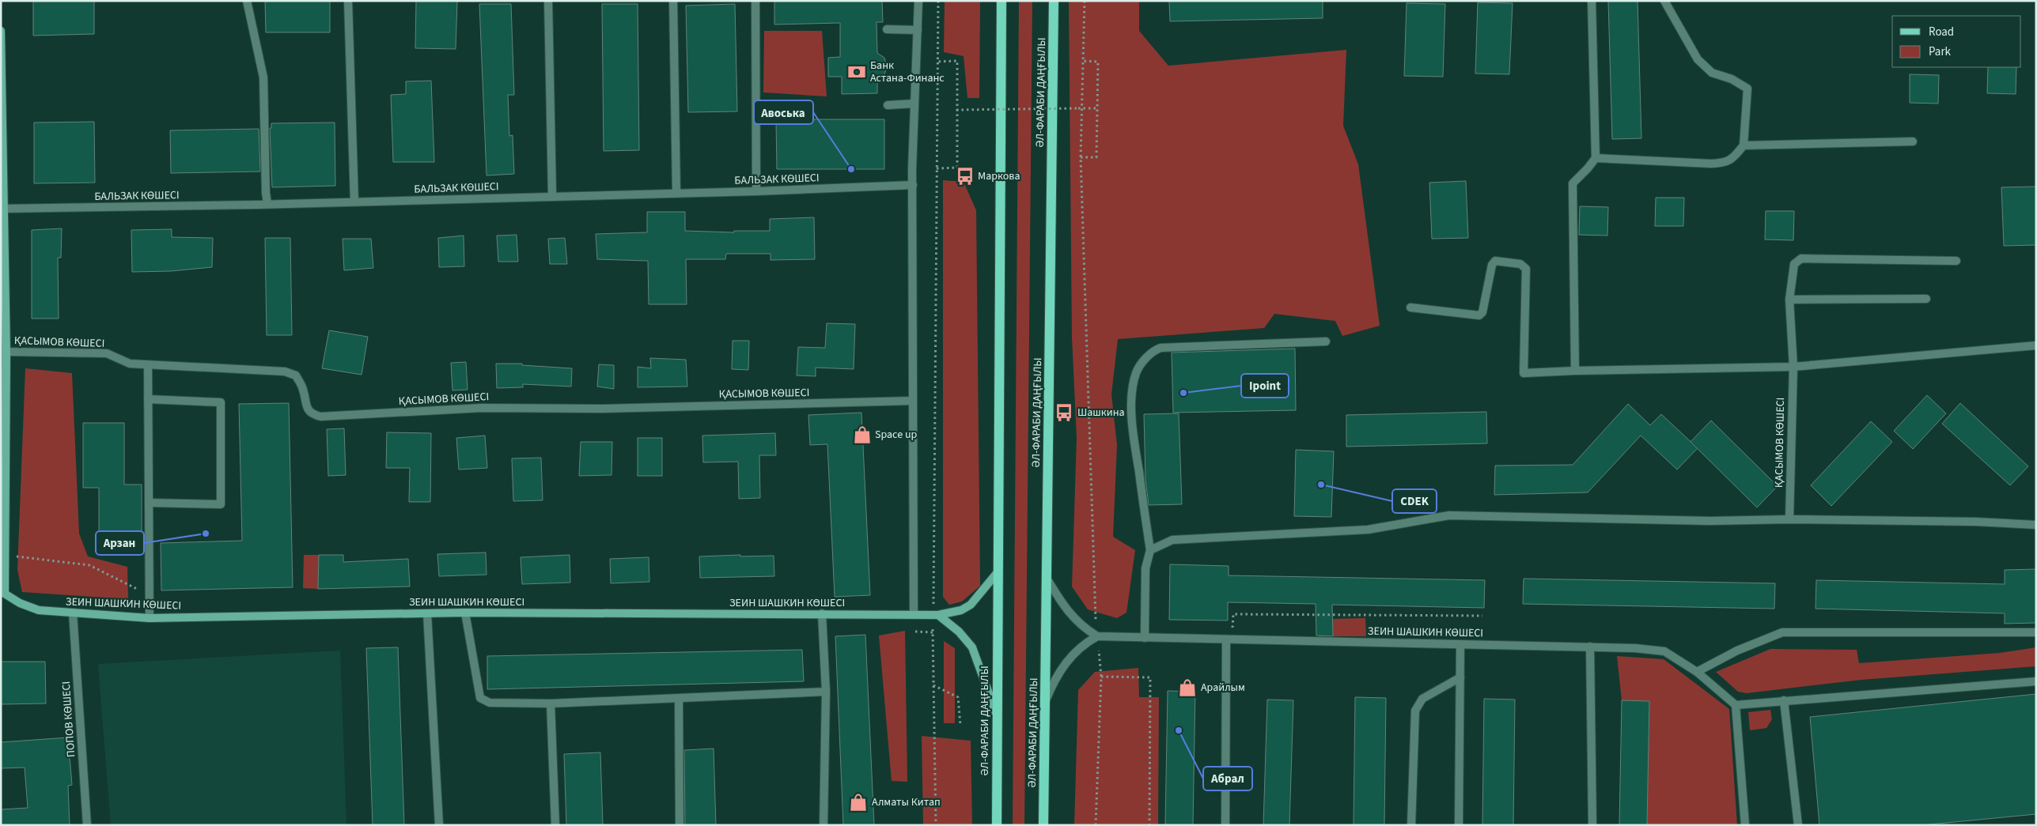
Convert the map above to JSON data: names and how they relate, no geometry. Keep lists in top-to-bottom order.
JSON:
{
  "streets": {
    "main road": ["ӘЛ-ФАРАБИ ДАҢҒЫЛЫ"],
    "street": [
      "БАЛЬЗАК КӨШЕСІ",
      "ҚАСЫМОВ КӨШЕСІ",
      "ЗЕИН ШАШКИН КӨШЕСІ",
      "ПОПОВ КӨШЕСІ"
    ]
  },
  "crossings": [
    ["ӘЛ-ФАРАБИ ДАҢҒЫЛЫ", "ЗЕИН ШАШКИН КӨШЕСІ"],
    ["ЗЕИН ШАШКИН КӨШЕСІ", "ПОПОВ КӨШЕСІ"]
  ],
  "places": {
    "bank": ["Банк Астана-Финанс"],
    "other": [
      "Авоська",
      "Ipoint",
      "CDEK",
      "Арзан",
      "Абрал"
    ],
    "bus stop": ["Маркова", "Шашкина"],
    "shop": ["Space up", "Арайлым", "Алматы Китап"]
  },
  "legend": ["Road", "Park"]
}
